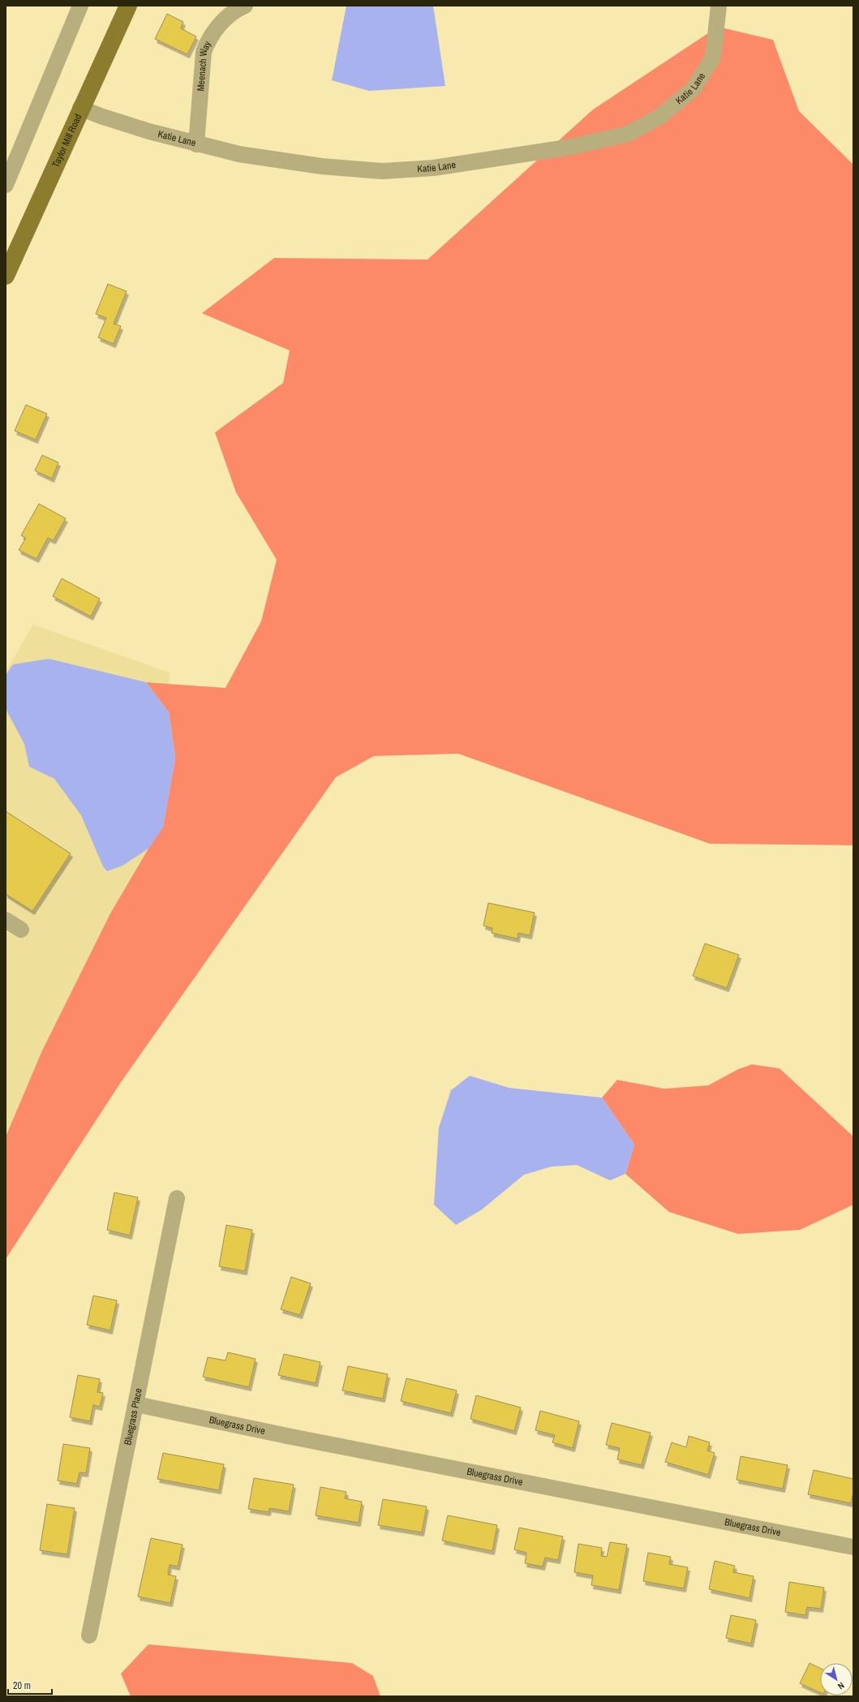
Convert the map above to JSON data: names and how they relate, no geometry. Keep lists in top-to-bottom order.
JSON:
{
  "streets": {
    "main road": ["Taylor Mill Road"],
    "street": [
      "Meenach Way",
      "Katie Lane",
      "Bluegrass Place",
      "Bluegrass Drive"
    ]
  },
  "crossings": [
    ["Meenach Way", "Katie Lane"],
    ["Katie Lane", "Taylor Mill Road"],
    ["Bluegrass Place", "Bluegrass Drive"]
  ],
  "scale_bar": "20 m",
  "north": "bottom right"
}
